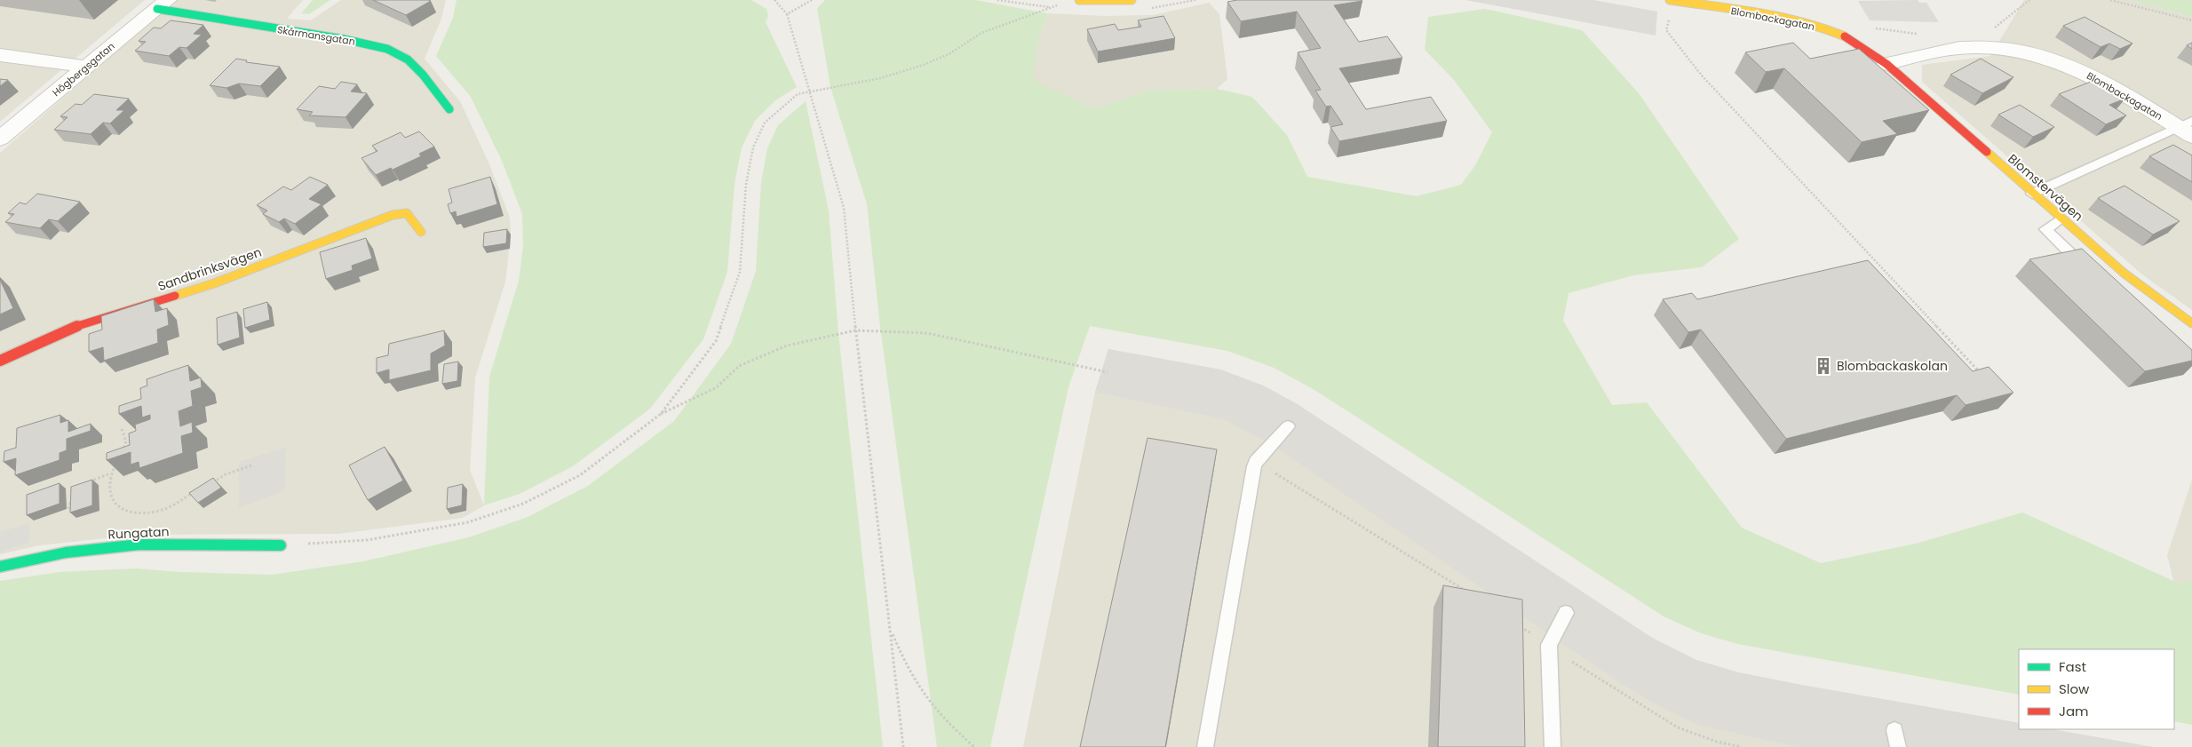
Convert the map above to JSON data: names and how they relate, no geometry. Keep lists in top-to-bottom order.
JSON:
{
  "streets": {
    "street": [
      "Blombackagatan",
      "Skårmansgatan",
      "Högbergsgatan",
      "Blomstervägen",
      "Sandbrinksvägen",
      "Rungatan"
    ]
  },
  "crossings": [
    ["Blombackagatan", "Blomstervägen"],
    ["Skårmansgatan", "Högbergsgatan"]
  ],
  "places": {
    "building": ["Blombackaskolan"]
  },
  "legend": ["Fast", "Slow", "Jam"]
}
